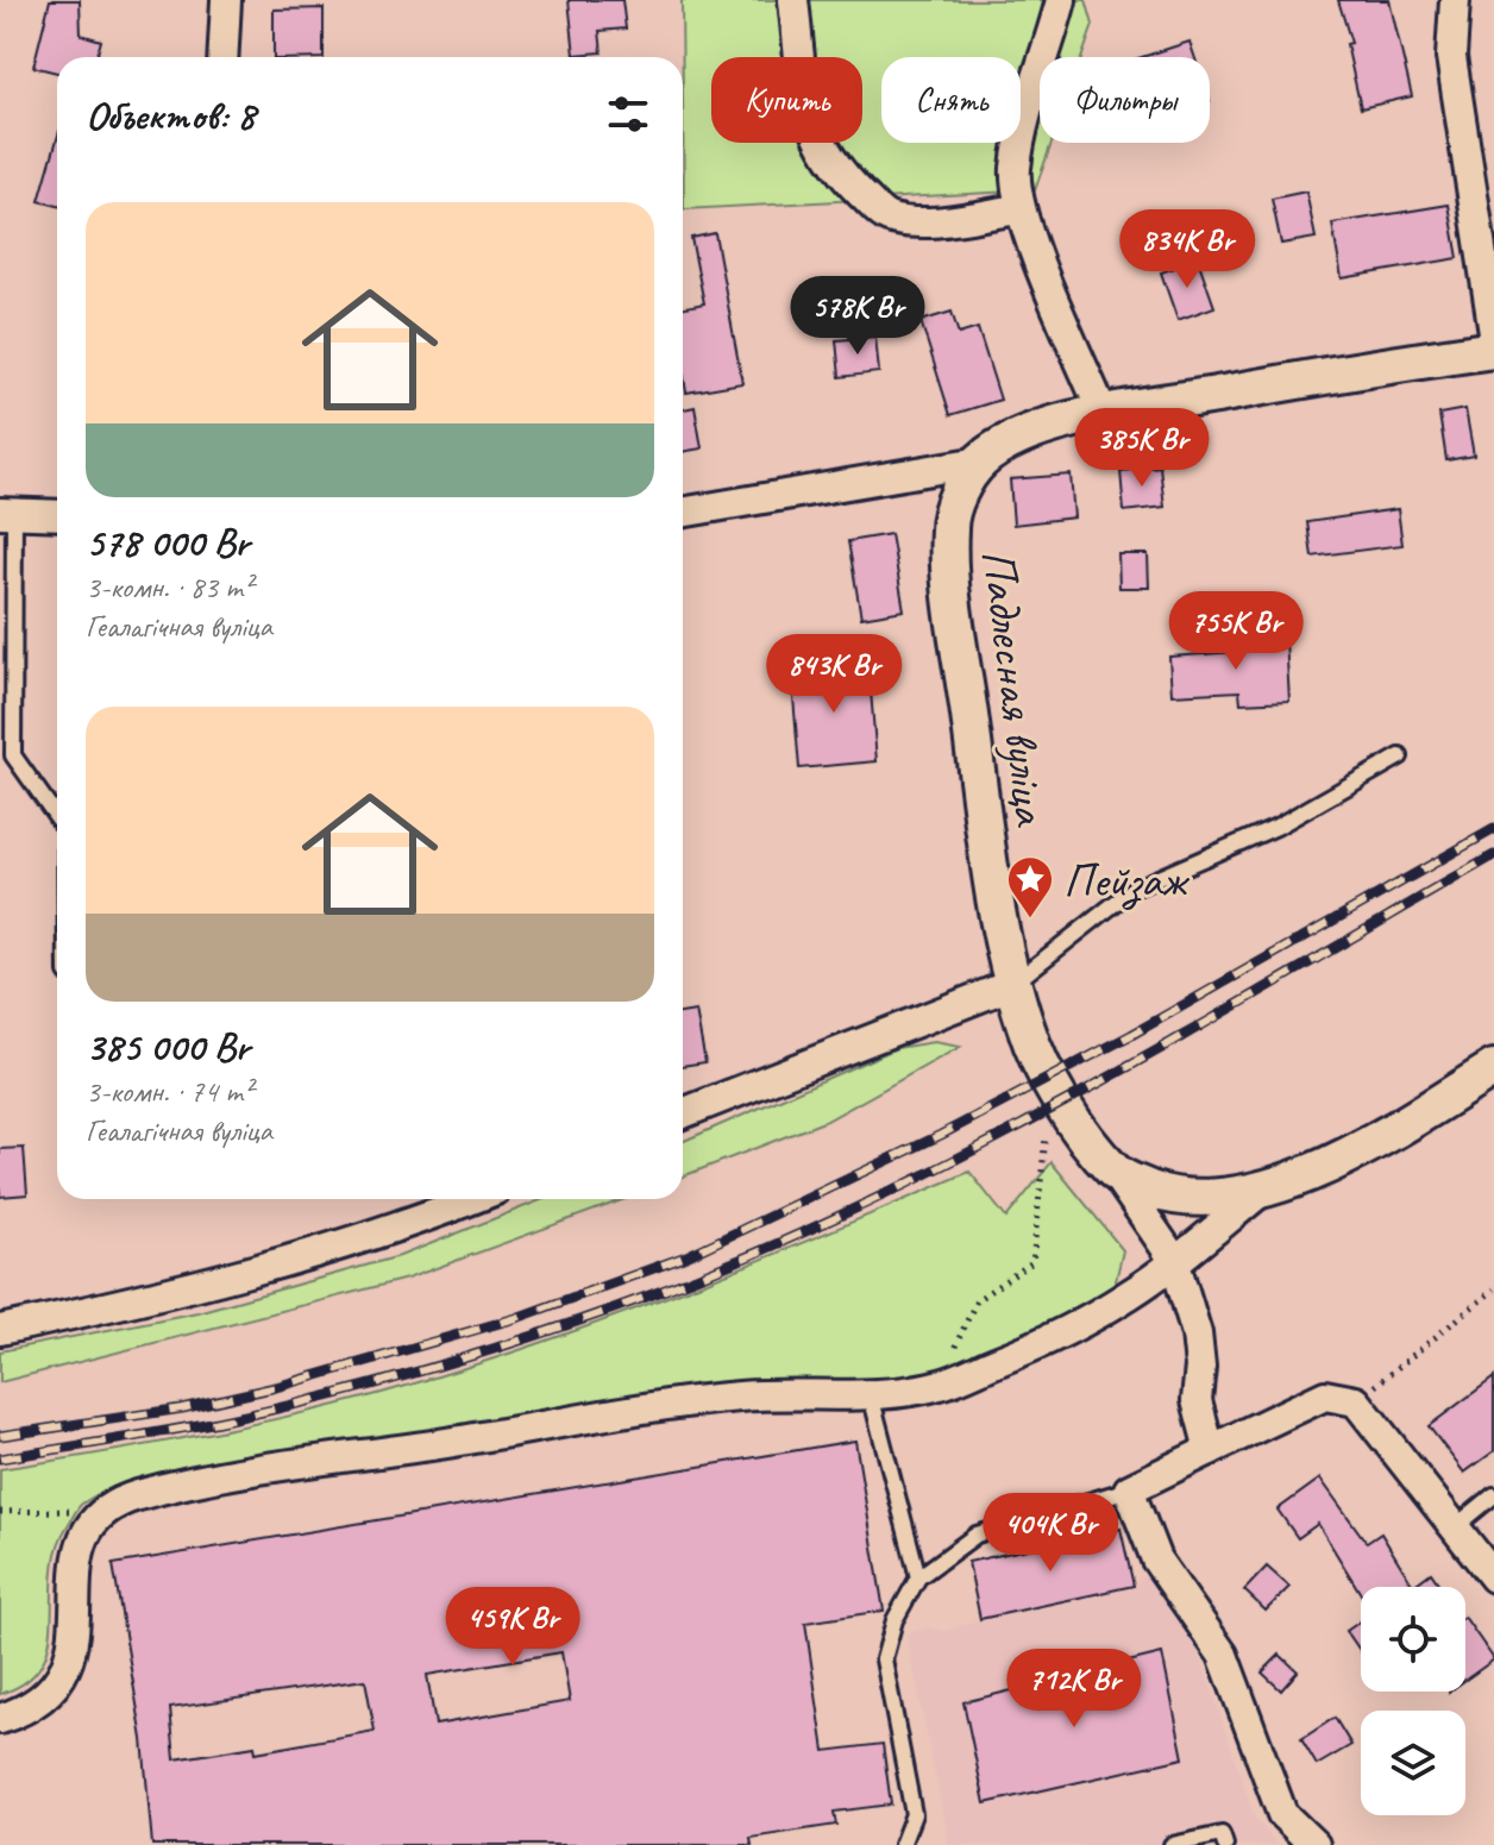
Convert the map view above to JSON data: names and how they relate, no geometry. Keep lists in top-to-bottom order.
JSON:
{
  "streets": {
    "street": ["Падлесная вуліца"]
  },
  "places": {
    "place": ["Пейзаж"]
  },
  "page": {
    "chip": ["Купить", "Снять", "Фильтры"],
    "heading": "Объектов: 8",
    "list": [
      {
        "name": "578 000 Br",
        "note": "3-комн. · 83 m² · Геалагічная вуліца"
      },
      {
        "name": "385 000 Br",
        "note": "3-комн. · 74 m² · Геалагічная вуліца"
      }
    ],
    "price": [
      "834K Br",
      "578K Br",
      "385K Br",
      "755K Br",
      "843K Br",
      "404K Br",
      "459K Br",
      "712K Br"
    ]
  }
}
